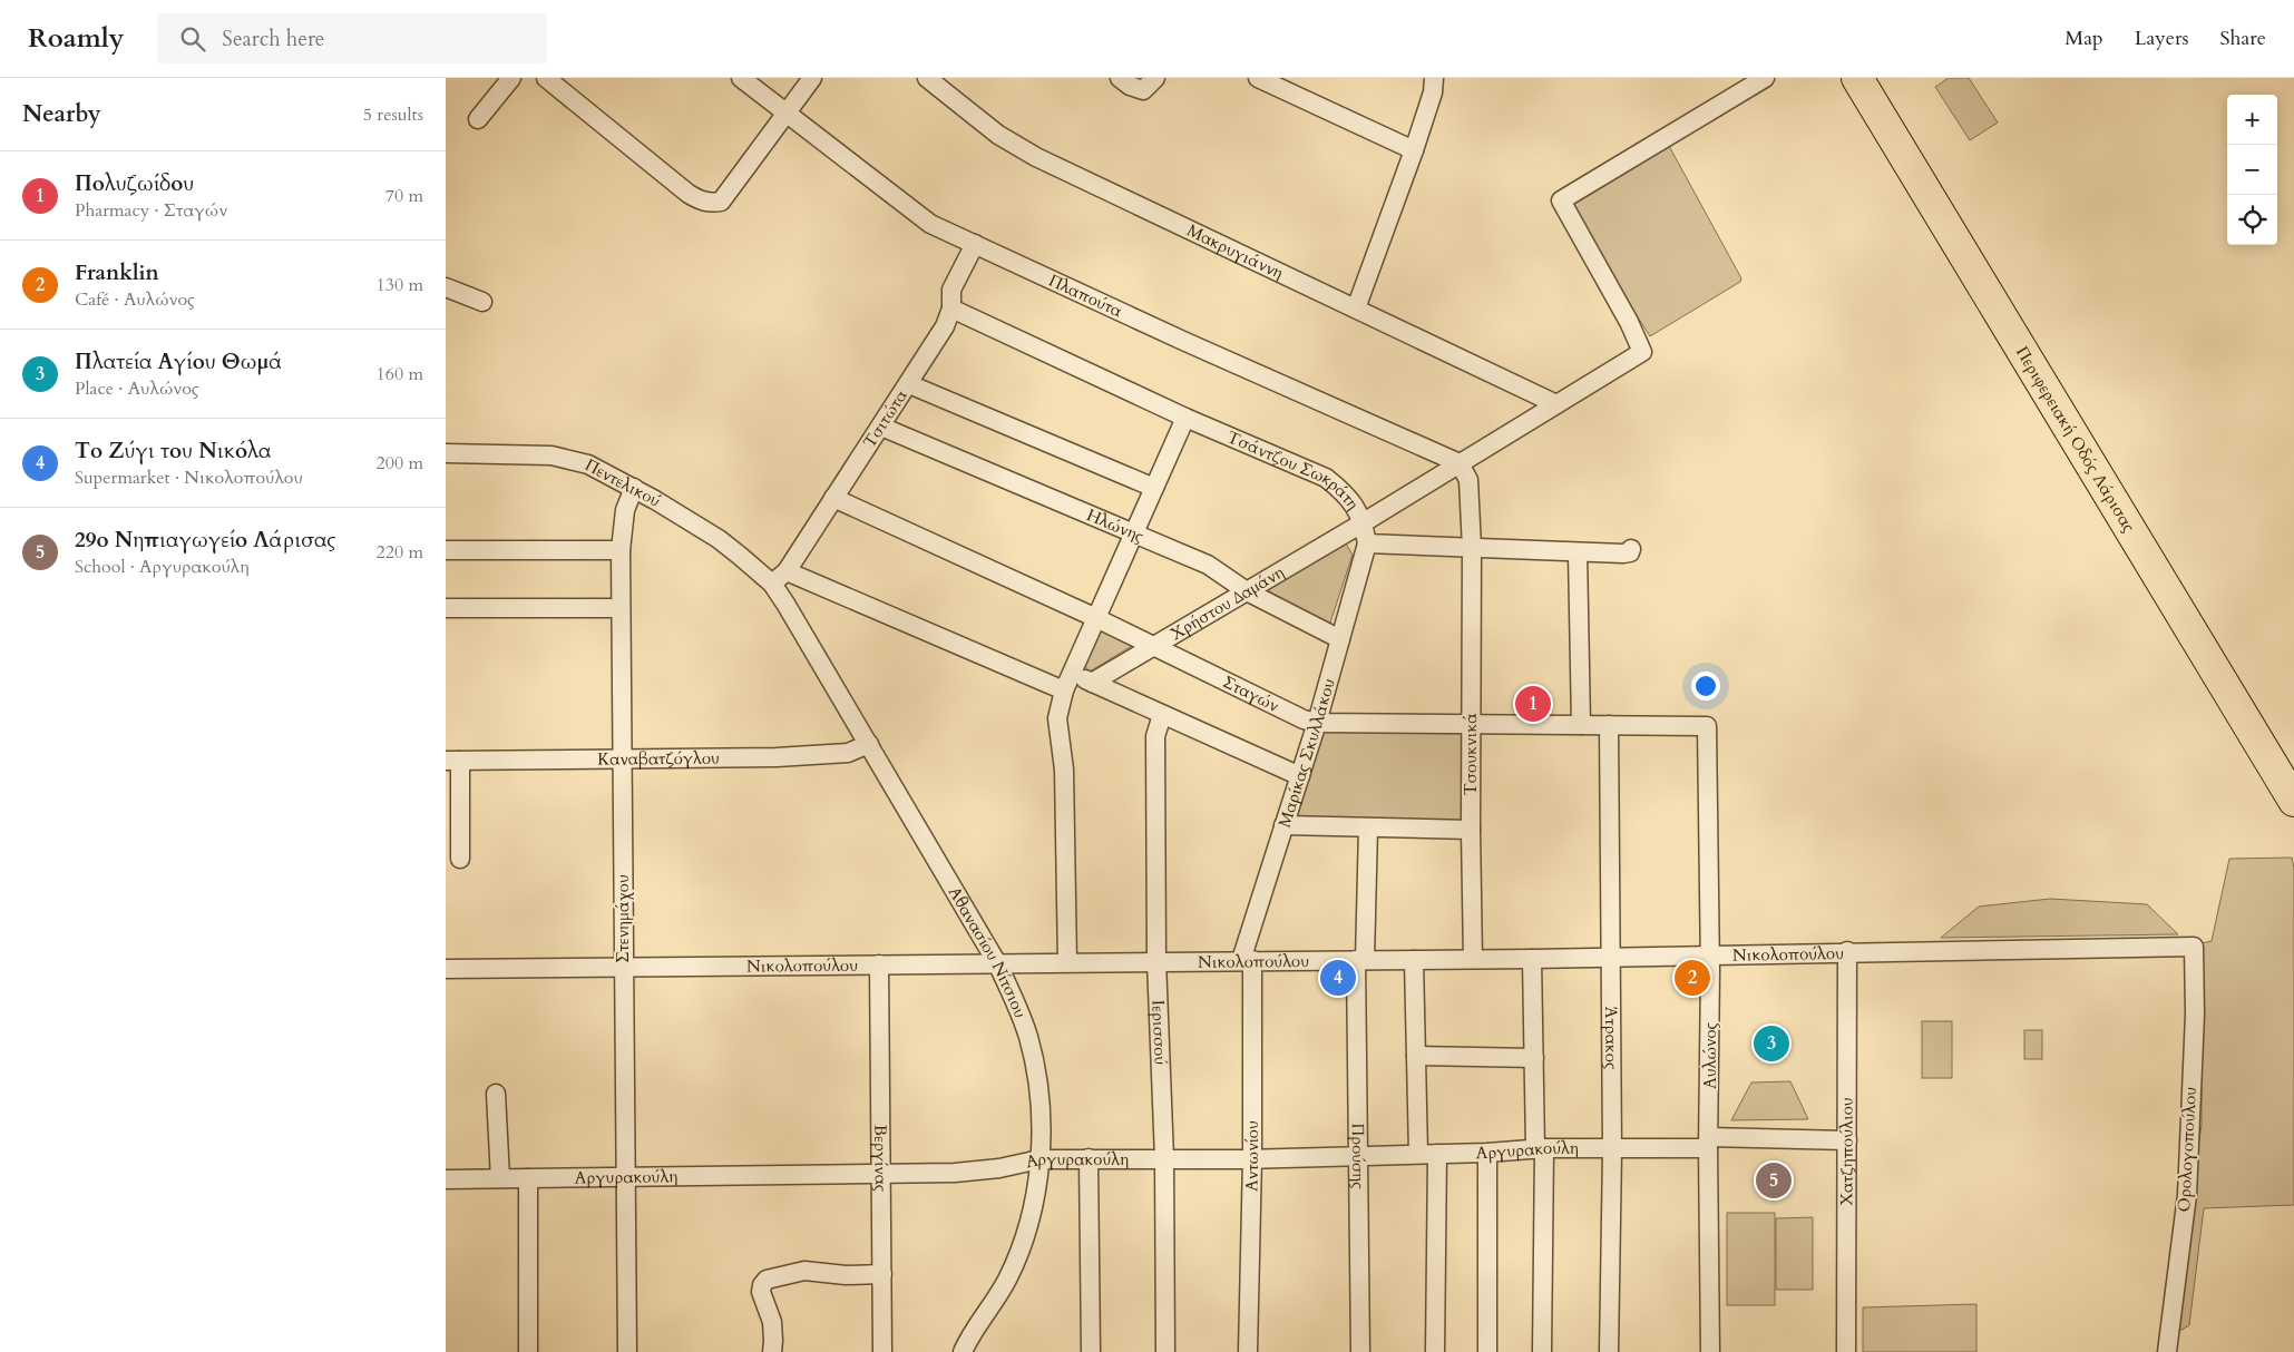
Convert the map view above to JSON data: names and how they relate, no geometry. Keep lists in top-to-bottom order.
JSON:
{
  "streets": {
    "highway": ["Περιφερειακή Οδός Λάρισας"],
    "street": [
      "Μακρυγιάννη",
      "Πλαπούτα",
      "Τσιτώτα",
      "Τσάντζου Σωκράτη",
      "Πεντελικού",
      "Ηλώνης",
      "Χρήστου Δαμάνη",
      "Σταγών",
      "Μαρίκας Σκυλλάκου",
      "Τσουκνικά",
      "Καναβατζόγλου",
      "Στενημάχου",
      "Αθανασίου Νίτσιου",
      "Νικολοπούλου",
      "Ιερισσού",
      "Άτρακος",
      "Αυλώνος",
      "Ορολογοπούλου",
      "Αργυρακούλη",
      "Χατζηπούλιου",
      "Αντωνίου",
      "Προύσης",
      "Βεργίνας"
    ]
  },
  "crossings": [
    ["Μακρυγιάννη", "Χρήστου Δαμάνη"],
    ["Πλαπούτα", "Τσιτώτα"],
    ["Πλαπούτα", "Χρήστου Δαμάνη"],
    ["Πλαπούτα", "Τσουκνικά"],
    ["Τσιτώτα", "Τσάντζου Σωκράτη"],
    ["Τσιτώτα", "Πεντελικού"],
    ["Τσιτώτα", "Ηλώνης"],
    ["Τσιτώτα", "Σταγών"],
    ["Τσιτώτα", "Αθανασίου Νίτσιου"],
    ["Τσάντζου Σωκράτη", "Χρήστου Δαμάνη"],
    ["Τσάντζου Σωκράτη", "Μαρίκας Σκυλλάκου"],
    ["Πεντελικού", "Στενημάχου"],
    ["Πεντελικού", "Αθανασίου Νίτσιου"],
    ["Ηλώνης", "Χρήστου Δαμάνη"],
    ["Ηλώνης", "Μαρίκας Σκυλλάκου"],
    ["Χρήστου Δαμάνη", "Σταγών"],
    ["Χρήστου Δαμάνη", "Τσουκνικά"],
    ["Σταγών", "Μαρίκας Σκυλλάκου"],
    ["Σταγών", "Τσουκνικά"],
    ["Σταγών", "Άτρακος"],
    ["Σταγών", "Αυλώνος"],
    ["Μαρίκας Σκυλλάκου", "Νικολοπούλου"],
    ["Μαρίκας Σκυλλάκου", "Αντωνίου"],
    ["Τσουκνικά", "Νικολοπούλου"],
    ["Καναβατζόγλου", "Στενημάχου"],
    ["Καναβατζόγλου", "Αθανασίου Νίτσιου"],
    ["Στενημάχου", "Νικολοπούλου"],
    ["Στενημάχου", "Αργυρακούλη"],
    ["Αθανασίου Νίτσιου", "Νικολοπούλου"],
    ["Αθανασίου Νίτσιου", "Αργυρακούλη"],
    ["Νικολοπούλου", "Ιερισσού"],
    ["Νικολοπούλου", "Άτρακος"],
    ["Νικολοπούλου", "Αυλώνος"],
    ["Νικολοπούλου", "Ορολογοπούλου"],
    ["Νικολοπούλου", "Χατζηπούλιου"],
    ["Νικολοπούλου", "Αντωνίου"],
    ["Νικολοπούλου", "Προύσης"],
    ["Νικολοπούλου", "Βεργίνας"],
    ["Ιερισσού", "Αργυρακούλη"],
    ["Άτρακος", "Αργυρακούλη"],
    ["Αυλώνος", "Αργυρακούλη"],
    ["Αργυρακούλη", "Χατζηπούλιου"],
    ["Αργυρακούλη", "Αντωνίου"],
    ["Αργυρακούλη", "Προύσης"],
    ["Αργυρακούλη", "Βεργίνας"]
  ],
  "page": {
    "header": "Roamly",
    "search": "Search here",
    "nav": ["Map", "Layers", "Share"],
    "heading": ["Nearby", "5 results"],
    "map_buttons": ["+", "−"],
    "list": [
      {
        "mark": "1",
        "name": "Πολυζωίδου",
        "note": "Pharmacy · Σταγών",
        "value": "70 m"
      },
      {
        "mark": "2",
        "name": "Franklin",
        "note": "Café · Αυλώνος",
        "value": "130 m"
      },
      {
        "mark": "3",
        "name": "Πλατεία Αγίου Θωμά",
        "note": "Place · Αυλώνος",
        "value": "160 m"
      },
      {
        "mark": "4",
        "name": "Το Ζύγι του Νικόλα",
        "note": "Supermarket · Νικολοπούλου",
        "value": "200 m"
      },
      {
        "mark": "5",
        "name": "29ο Νηπιαγωγείο Λάρισας",
        "note": "School · Αργυρακούλη",
        "value": "220 m"
      }
    ],
    "pins": [
      "1",
      "2",
      "4",
      "3",
      "5"
    ]
  }
}
